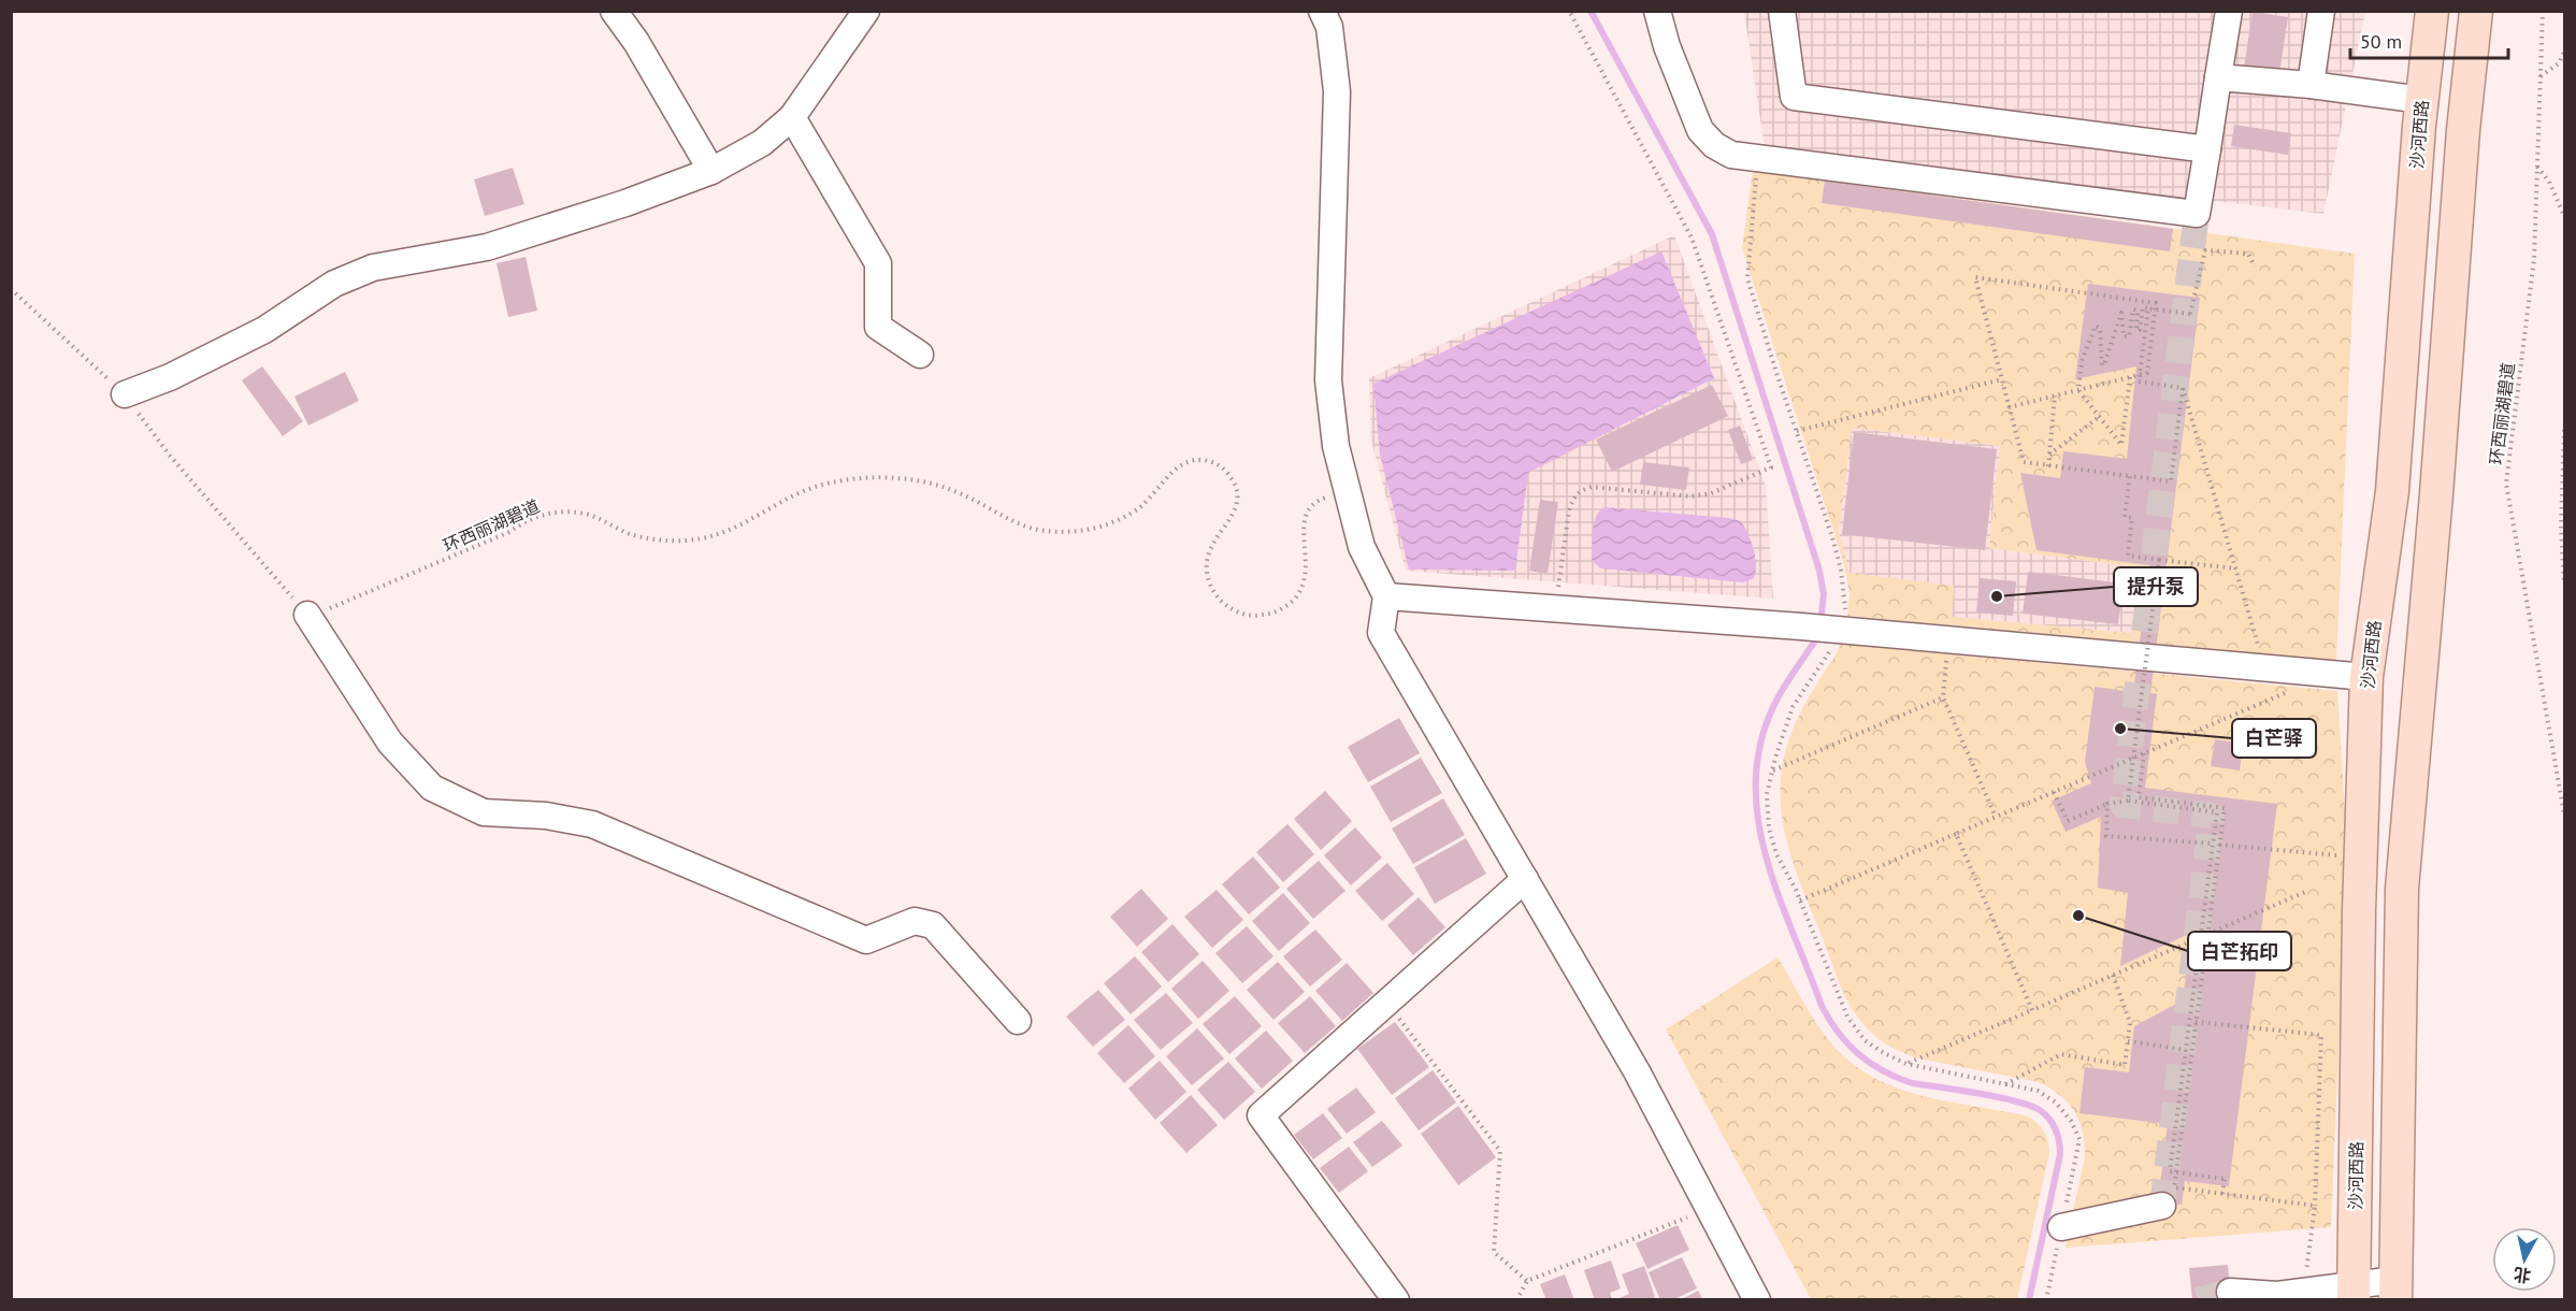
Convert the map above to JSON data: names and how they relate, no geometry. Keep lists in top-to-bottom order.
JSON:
{
  "streets": {
    "main road": ["沙河西路"],
    "path": ["环西丽湖碧道"]
  },
  "places": ["提升泵", "白芒驿", "白芒拓印"],
  "scale_bar": "50 m",
  "north": "bottom"
}
